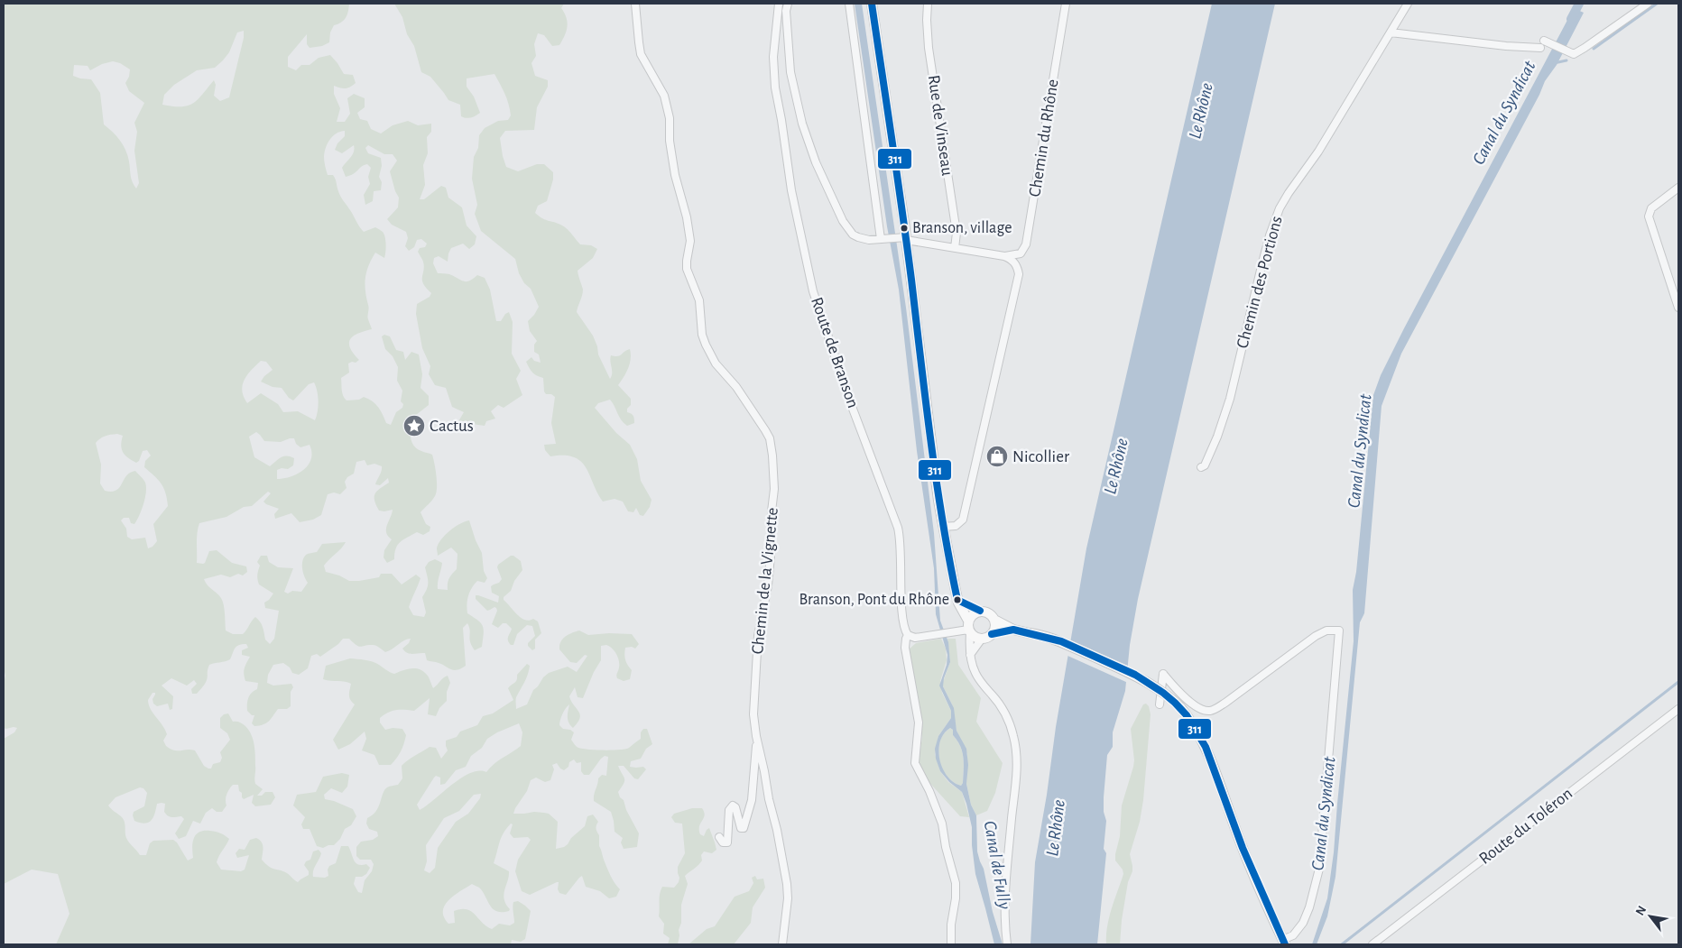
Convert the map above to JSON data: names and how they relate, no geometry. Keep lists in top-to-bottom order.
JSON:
{
  "streets": {
    "street": [
      "Rue de Vinseau",
      "Chemin du Rhône",
      "Chemin des Portions",
      "Route de Branson",
      "Chemin de la Vignette",
      "Route du Toléron"
    ]
  },
  "water": ["Le Rhône", "Canal du Syndicat", "Canal de Fully"],
  "places": {
    "other": ["Branson, village", "Branson, Pont du Rhône"],
    "place": ["Cactus"],
    "shop": ["Nicollier"]
  },
  "lines": ["transit line 311"],
  "north": "top left"
}
